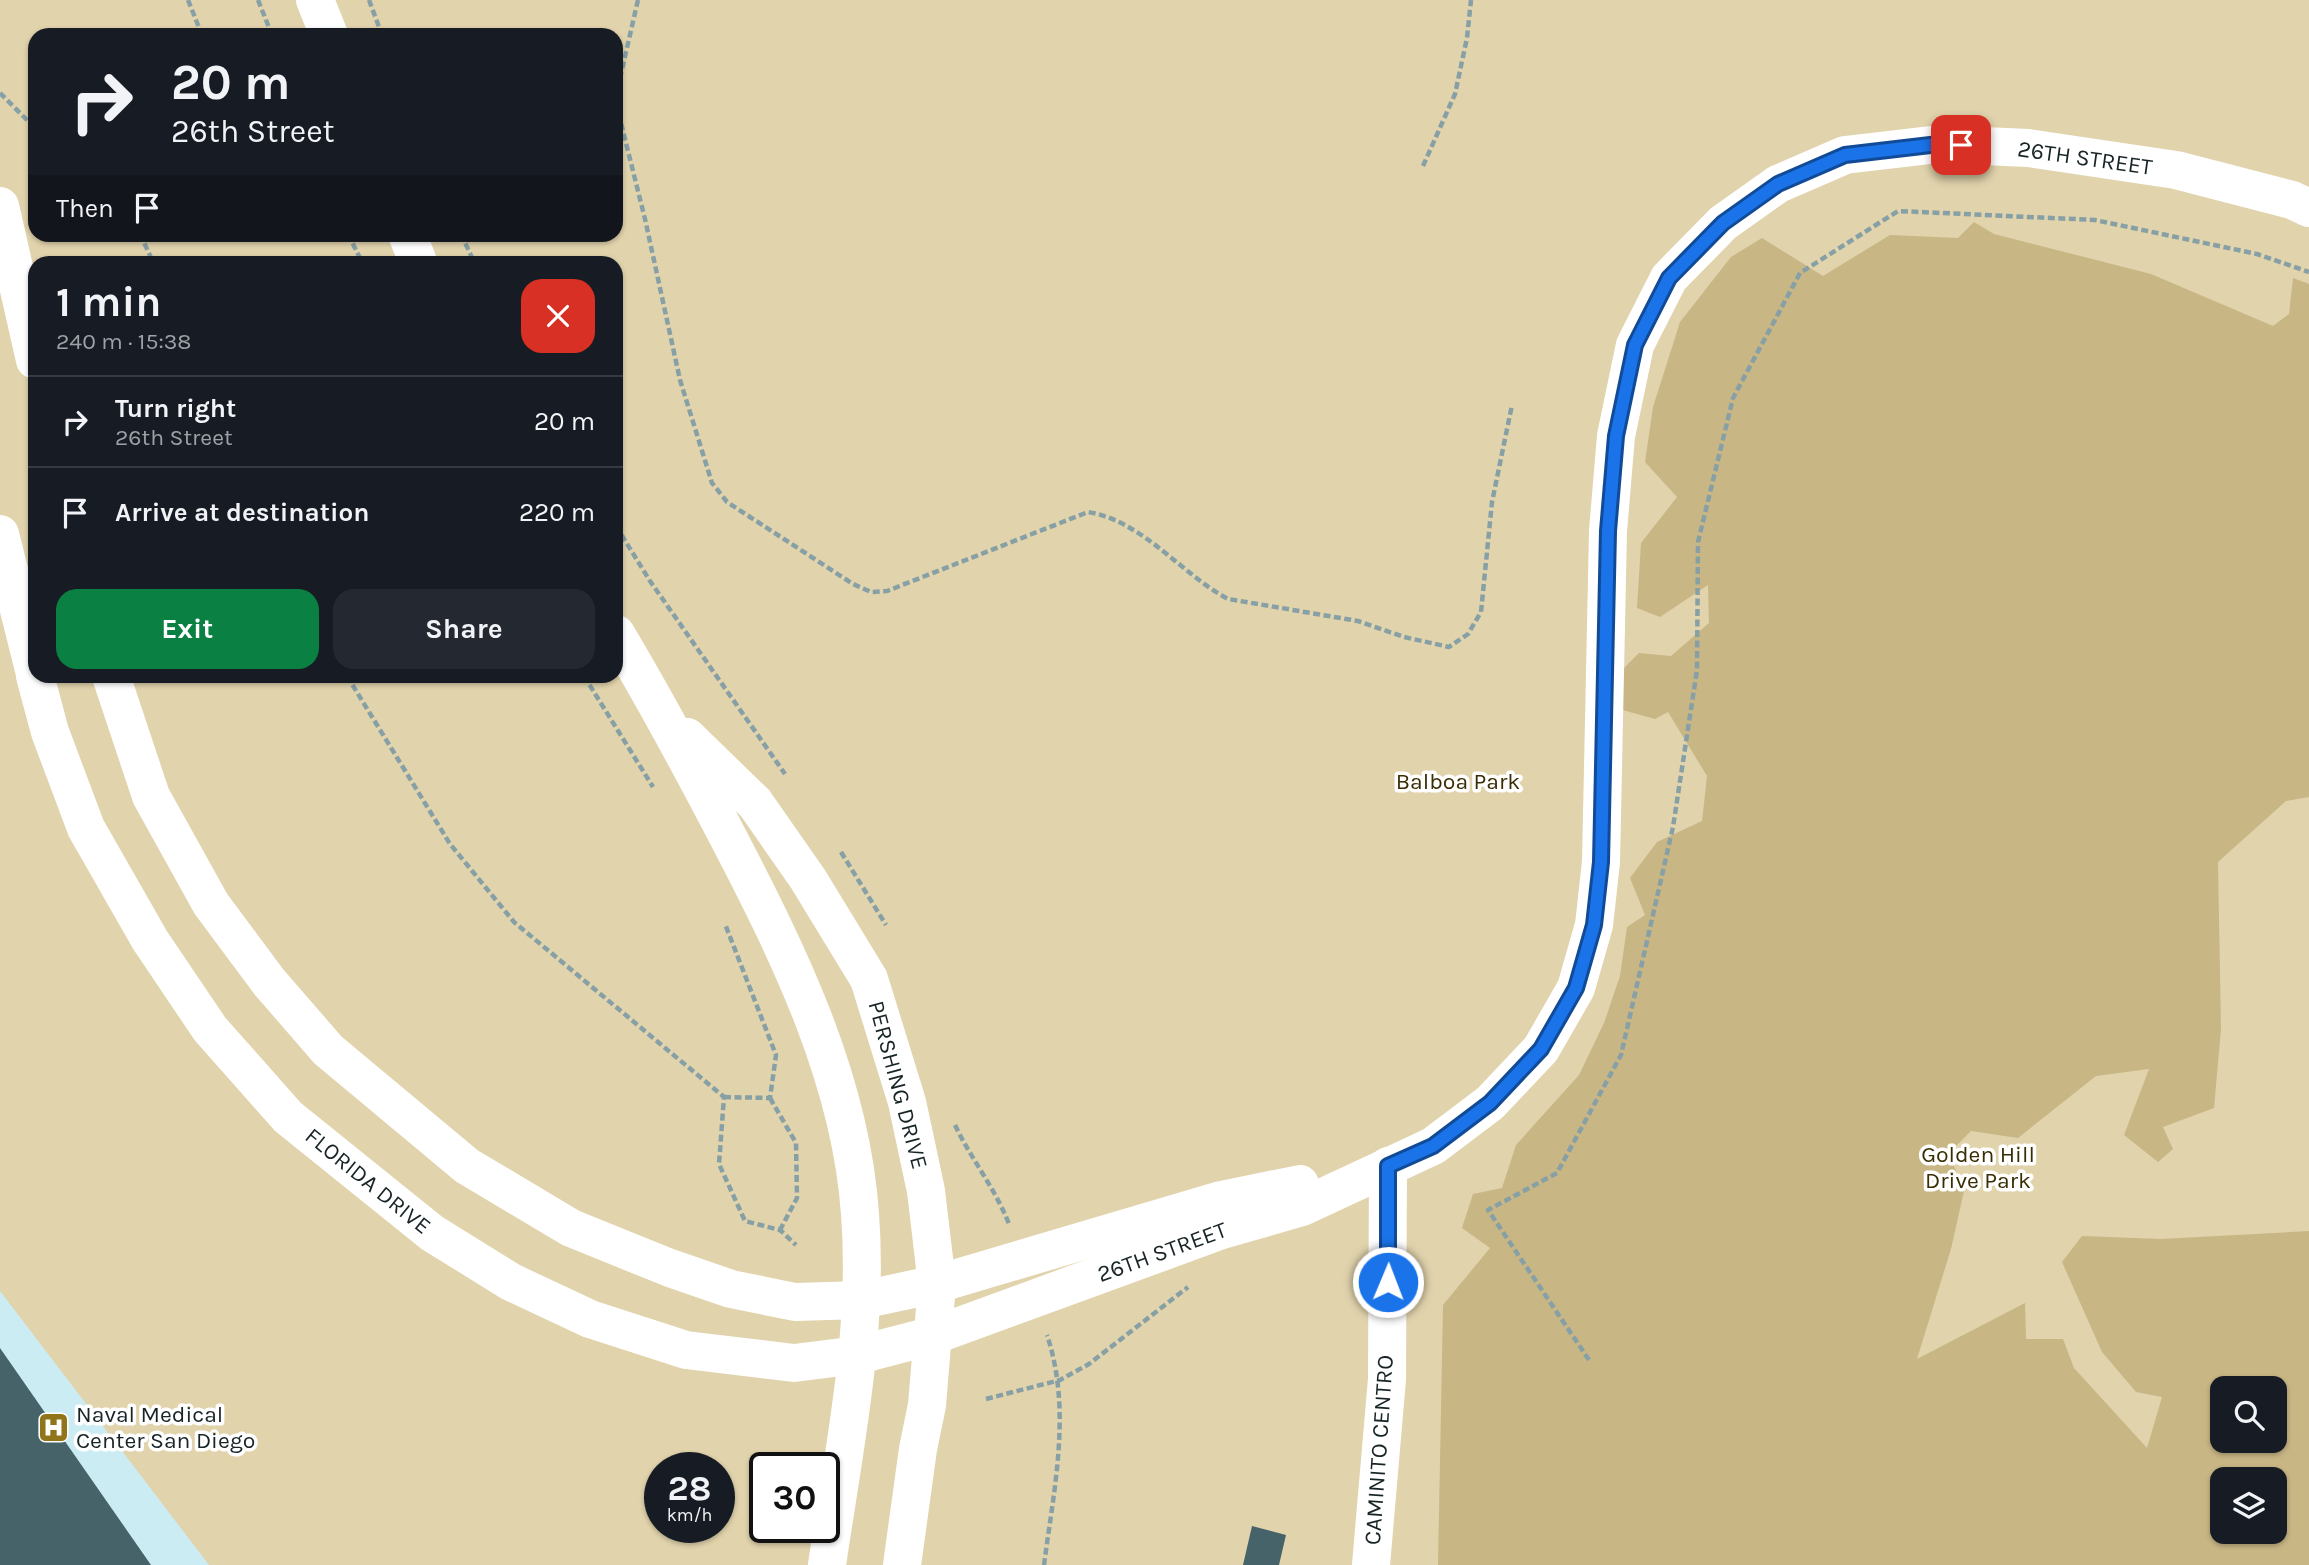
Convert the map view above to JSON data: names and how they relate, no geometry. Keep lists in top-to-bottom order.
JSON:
{
  "streets": {
    "main road": [
      "26TH STREET",
      "PERSHING DRIVE",
      "FLORIDA DRIVE",
      "CAMINITO CENTRO"
    ]
  },
  "crossings": [
    ["26TH STREET", "PERSHING DRIVE"],
    ["26TH STREET", "FLORIDA DRIVE"],
    ["26TH STREET", "CAMINITO CENTRO"],
    ["PERSHING DRIVE", "FLORIDA DRIVE"]
  ],
  "parks": ["Balboa Park", "Golden Hill Drive Park"],
  "places": {
    "hospital": ["Naval Medical Center San Diego"]
  },
  "page": {
    "turn": ["20 m", "26th Street"],
    "then": "Then",
    "heading": ["1 min", "240 m · 15:38"],
    "list": [
      {
        "name": "Turn right",
        "note": "26th Street",
        "value": "20 m"
      },
      {
        "name": "Arrive at destination",
        "value": "220 m"
      }
    ],
    "buttons": ["Exit", "Share"],
    "speed": "28 km/h",
    "limit": "30"
  }
}
